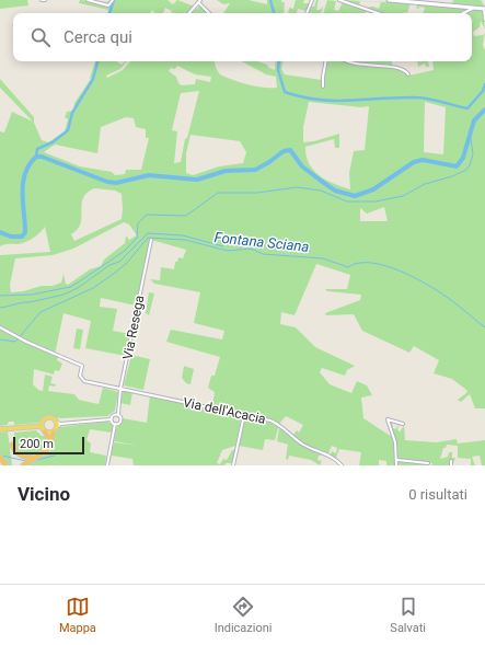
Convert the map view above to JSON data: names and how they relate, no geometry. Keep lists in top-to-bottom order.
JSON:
{
  "streets": {
    "street": ["Via Resega", "Via dell'Acacia"]
  },
  "crossings": [
    ["Via Resega", "Via dell'Acacia"]
  ],
  "water": ["Fontana Sciana"],
  "scale_bar": "200 m",
  "page": {
    "search": "Cerca qui",
    "scale": "200 m",
    "heading": ["Vicino", "0 risultati"],
    "nav": ["Mappa", "Indicazioni", "Salvati"]
  }
}
